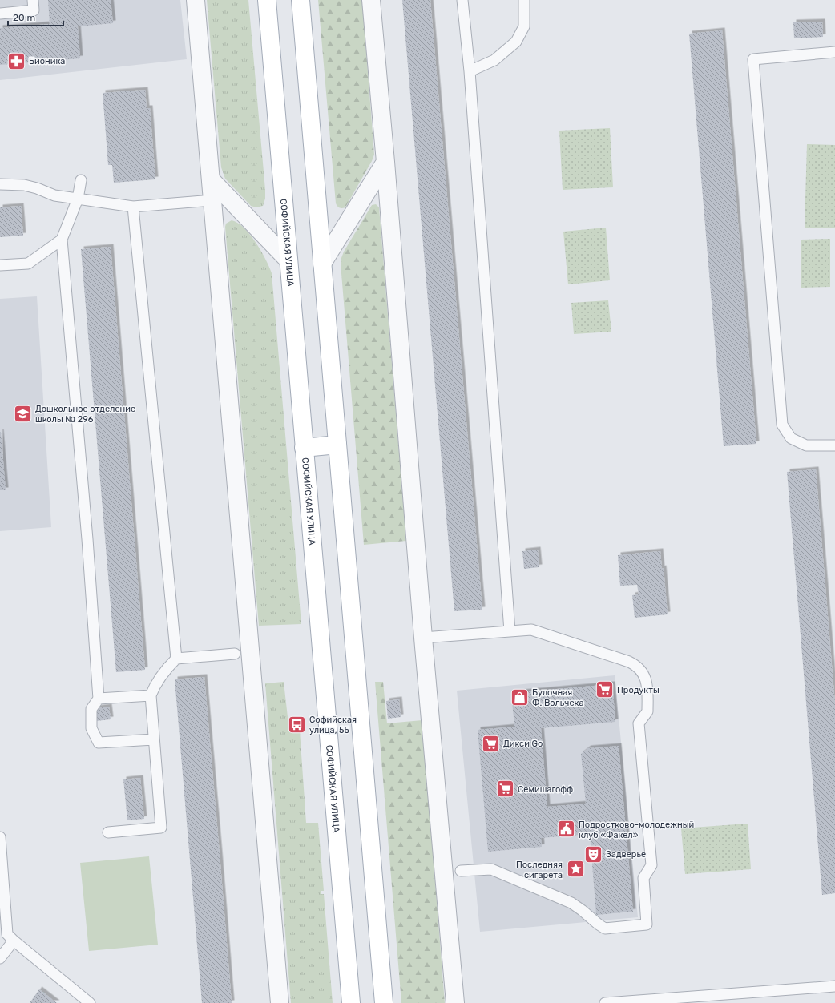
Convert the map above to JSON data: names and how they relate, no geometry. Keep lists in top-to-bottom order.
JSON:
{
  "streets": {
    "main road": ["СОФИЙСКАЯ УЛИЦА"]
  },
  "places": {
    "pharmacy": ["Бионика"],
    "school or university": ["Дошкольное отделение школы № 296"],
    "supermarket": ["Продукты", "Дикси Go", "Семишагофф"],
    "shop": ["Булочная Ф. Вольчека"],
    "bus stop": ["Софийская улица, 55"],
    "public building": ["Подростково-молодежный клуб «Факел»"],
    "theatre": ["Задверье"],
    "place": ["Последняя сигарета"]
  },
  "scale_bar": "20 m"
}
